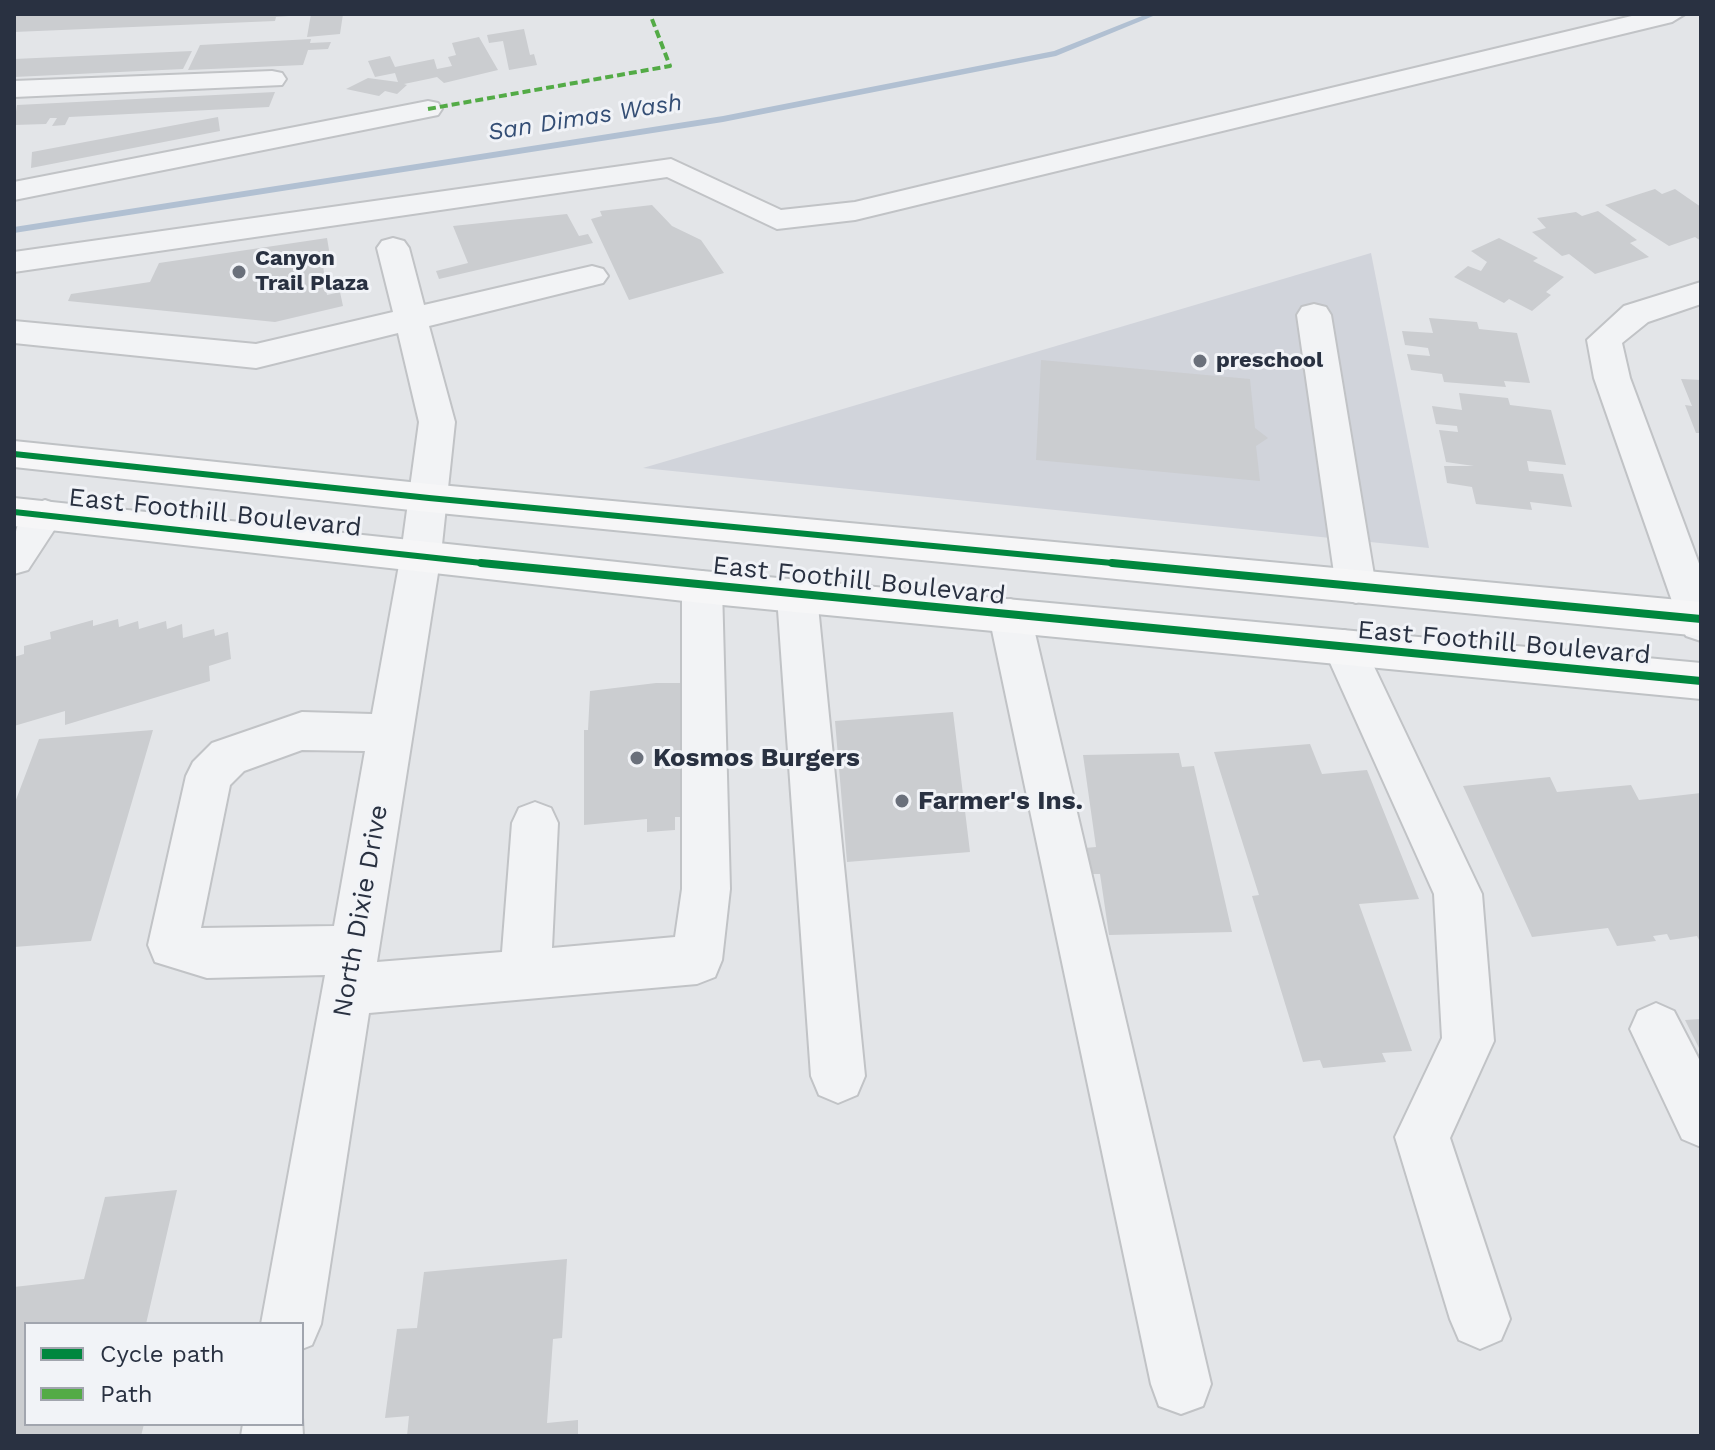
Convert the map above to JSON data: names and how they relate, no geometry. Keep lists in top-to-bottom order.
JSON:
{
  "streets": {
    "main road": ["East Foothill Boulevard"],
    "street": ["North Dixie Drive"]
  },
  "crossings": [
    ["East Foothill Boulevard", "North Dixie Drive"]
  ],
  "water": ["San Dimas Wash"],
  "places": [
    "Canyon Trail Plaza",
    "preschool",
    "Kosmos Burgers",
    "Farmer's Ins."
  ],
  "legend": ["Cycle path", "Path"]
}
